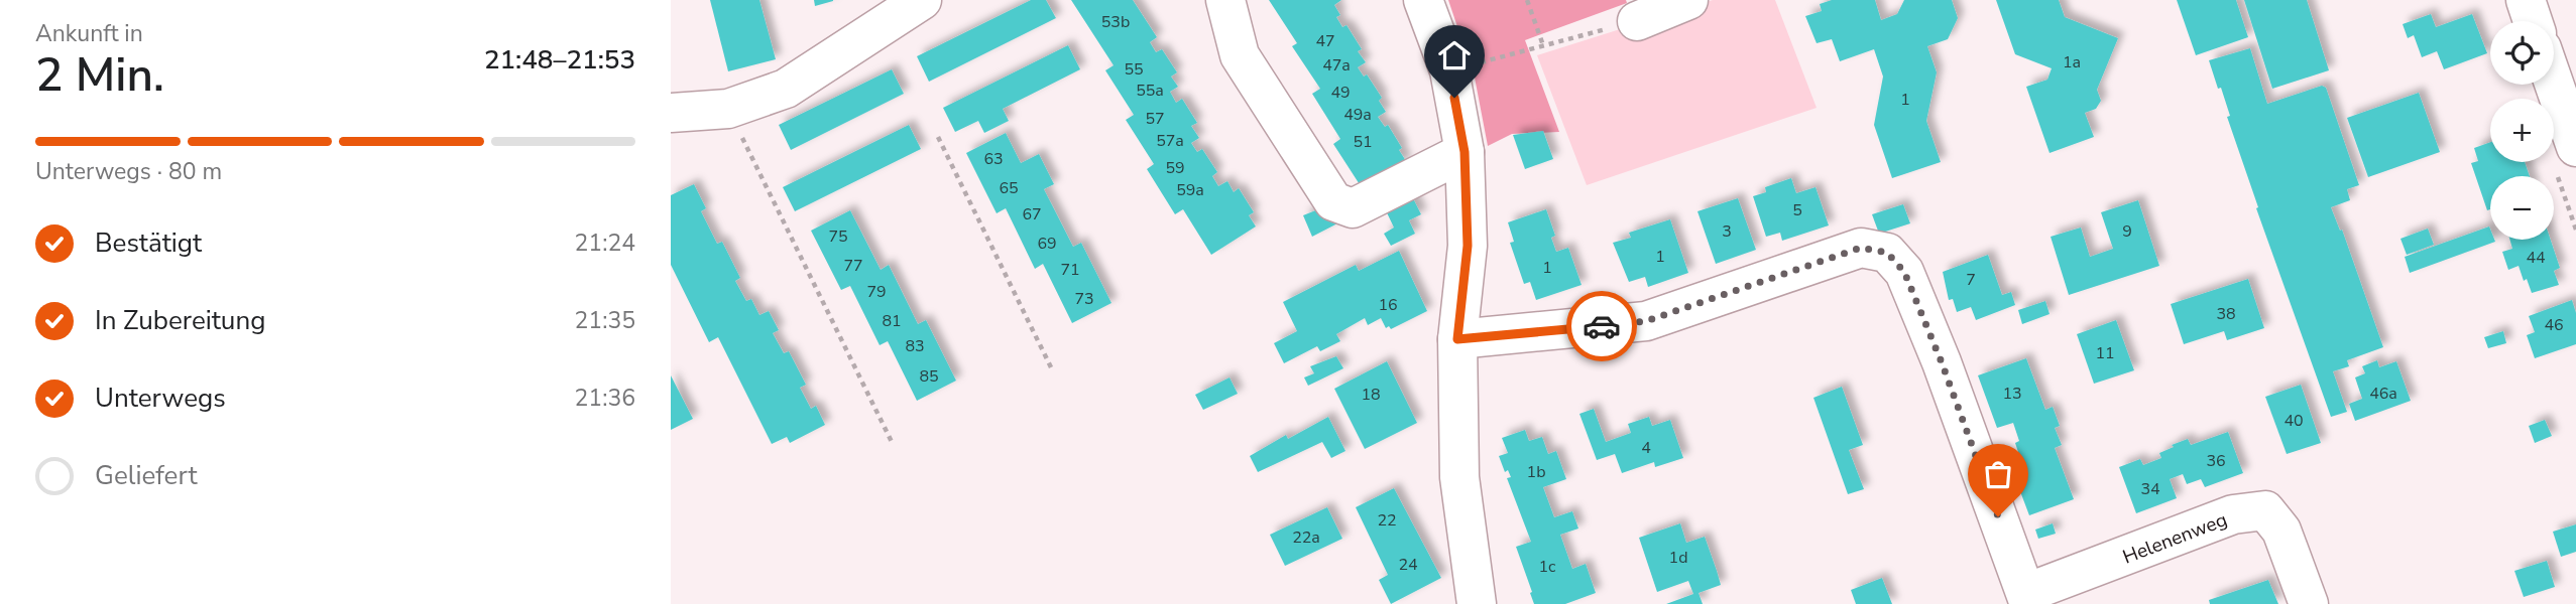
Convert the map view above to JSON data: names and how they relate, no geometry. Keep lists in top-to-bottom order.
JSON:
{
  "streets": {
    "street": ["Helenenweg"]
  },
  "house_numbers": [
    "53b",
    "47",
    "1a",
    "47a",
    "55",
    "55a",
    "49",
    "1",
    "49a",
    "57",
    "57a",
    "51",
    "63",
    "59",
    "65",
    "59a",
    "5",
    "67",
    "3",
    "9",
    "75",
    "69",
    "1",
    "44",
    "77",
    "1",
    "71",
    "7",
    "79",
    "73",
    "16",
    "38",
    "81",
    "46",
    "83",
    "11",
    "85",
    "13",
    "46a",
    "18",
    "40",
    "4",
    "36",
    "1b",
    "34",
    "22",
    "22a",
    "1d",
    "24",
    "1c"
  ],
  "page": {
    "heading": ["2 Min.", "Ankunft in", "21:48–21:53"],
    "map_buttons": ["+", "−"],
    "bar": "Unterwegs · 80 m",
    "list": [
      ["Bestätigt", "21:24"],
      ["In Zubereitung", "21:35"],
      ["Unterwegs", "21:36"],
      "Geliefert"
    ]
  }
}
